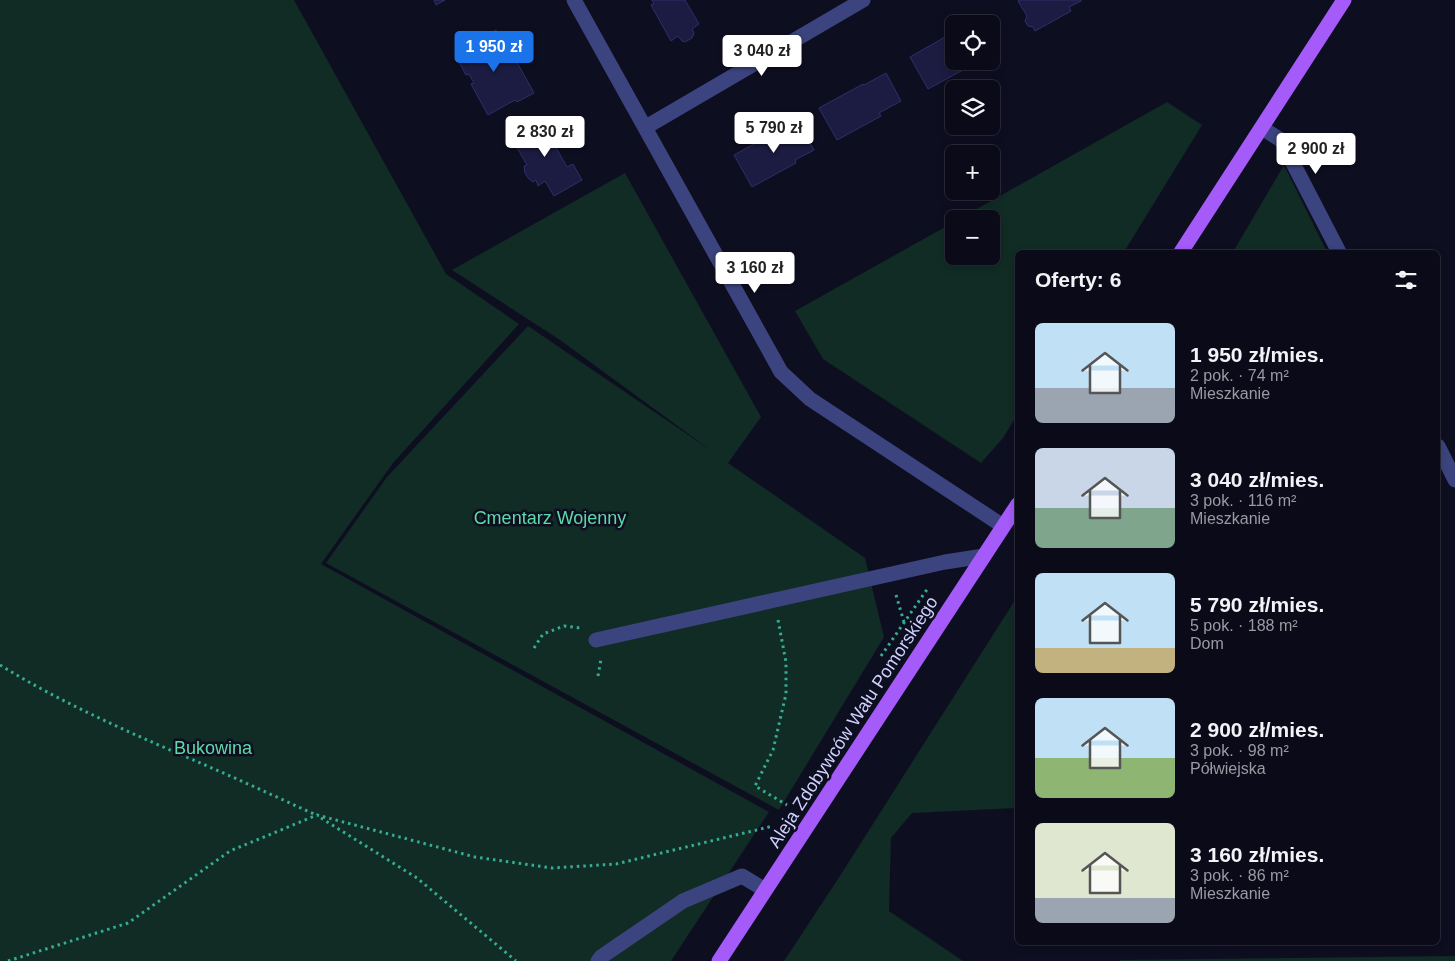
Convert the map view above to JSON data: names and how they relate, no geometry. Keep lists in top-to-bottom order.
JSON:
{
  "streets": {
    "main road": ["Aleja Zdobywców Wału Pomorskiego"]
  },
  "parks": ["Cmentarz Wojenny", "Bukowina"],
  "page": {
    "map_buttons": ["+", "−"],
    "price": [
      "1 950 zł",
      "3 040 zł",
      "5 790 zł",
      "2 830 zł",
      "2 900 zł",
      "3 160 zł"
    ],
    "heading": "Oferty: 6",
    "list": [
      {
        "name": "1 950 zł/mies.",
        "note": "2 pok. · 74 m² · Mieszkanie"
      },
      {
        "name": "3 040 zł/mies.",
        "note": "3 pok. · 116 m² · Mieszkanie"
      },
      {
        "name": "5 790 zł/mies.",
        "note": "5 pok. · 188 m² · Dom"
      },
      {
        "name": "2 900 zł/mies.",
        "note": "3 pok. · 98 m² · Półwiejska"
      },
      {
        "name": "3 160 zł/mies.",
        "note": "3 pok. · 86 m² · Mieszkanie"
      }
    ]
  }
}
